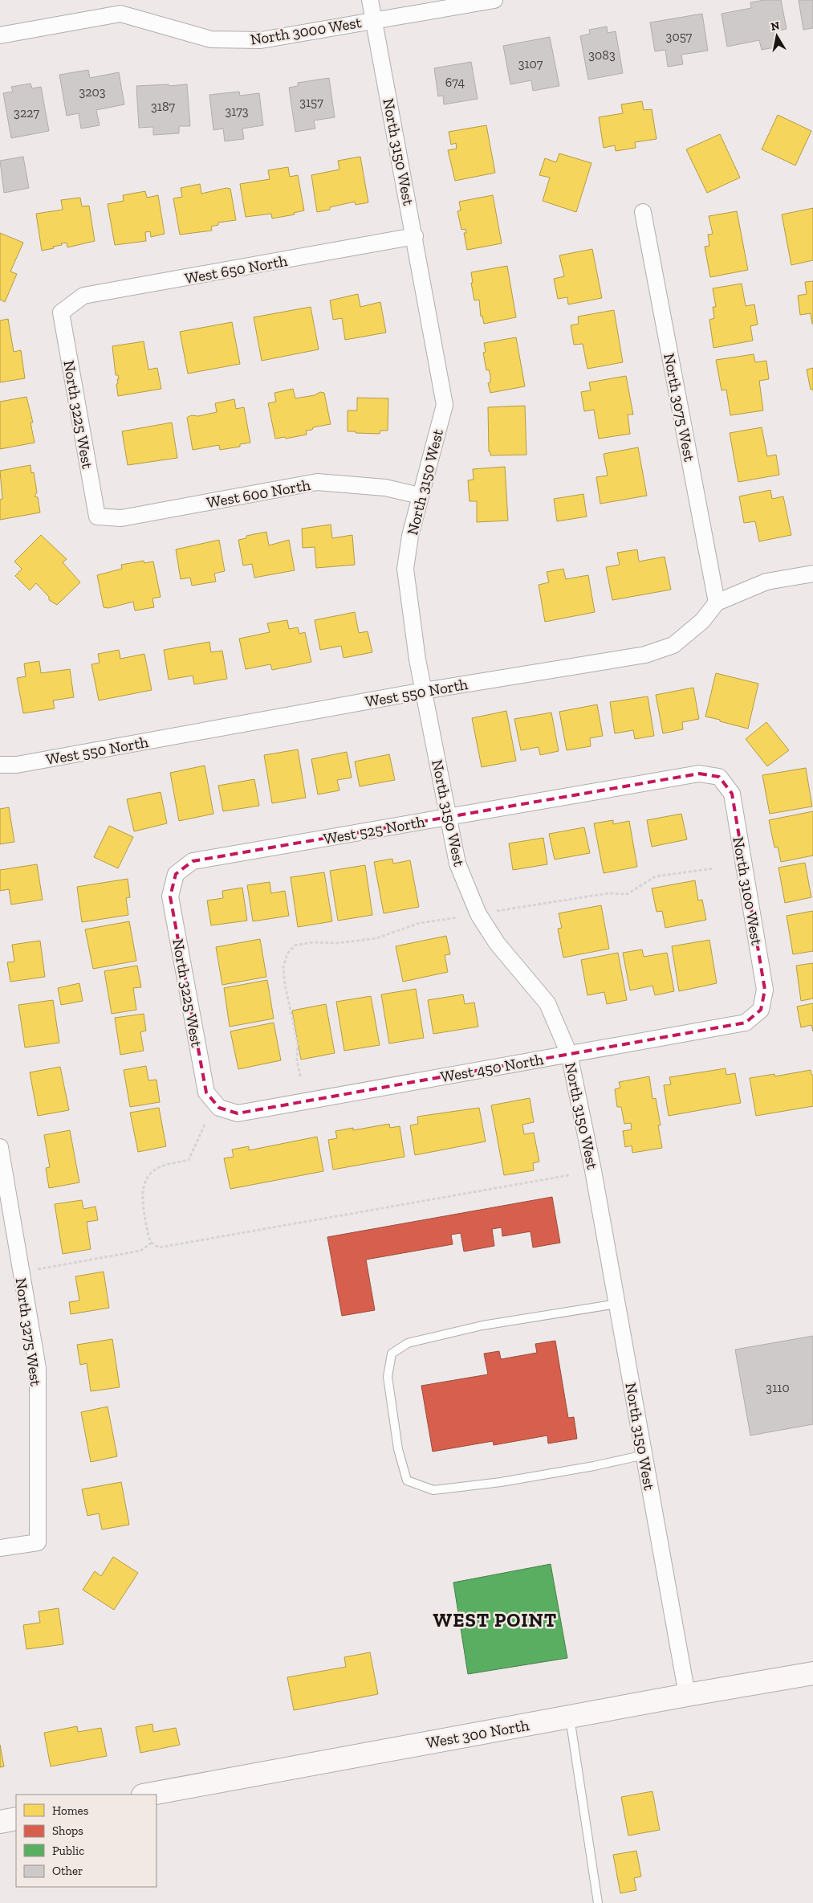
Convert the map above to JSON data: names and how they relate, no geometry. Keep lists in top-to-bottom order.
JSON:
{
  "streets": {
    "main road": ["West 300 North"],
    "street": [
      "North 3000 West",
      "North 3150 West",
      "West 650 North",
      "North 3075 West",
      "North 3225 West",
      "West 600 North",
      "West 550 North",
      "West 525 North",
      "North 3100 West",
      "West 450 North",
      "North 3275 West"
    ]
  },
  "crossings": [
    ["North 3000 West", "North 3150 West"],
    ["North 3150 West", "West 650 North"],
    ["North 3150 West", "West 600 North"],
    ["North 3150 West", "West 550 North"],
    ["North 3150 West", "West 525 North"],
    ["North 3150 West", "West 450 North"],
    ["North 3150 West", "West 300 North"],
    ["West 650 North", "North 3225 West"],
    ["North 3075 West", "West 550 North"],
    ["North 3225 West", "West 600 North"],
    ["North 3225 West", "West 525 North"],
    ["North 3225 West", "West 450 North"],
    ["West 525 North", "North 3100 West"],
    ["North 3100 West", "West 450 North"]
  ],
  "districts": ["WEST POINT"],
  "house_numbers": [
    "3057",
    "3083",
    "3107",
    "674",
    "3203",
    "3157",
    "3187",
    "3173",
    "3227",
    "3110"
  ],
  "legend": [
    "Homes",
    "Shops",
    "Public",
    "Other"
  ],
  "north": "top"
}
